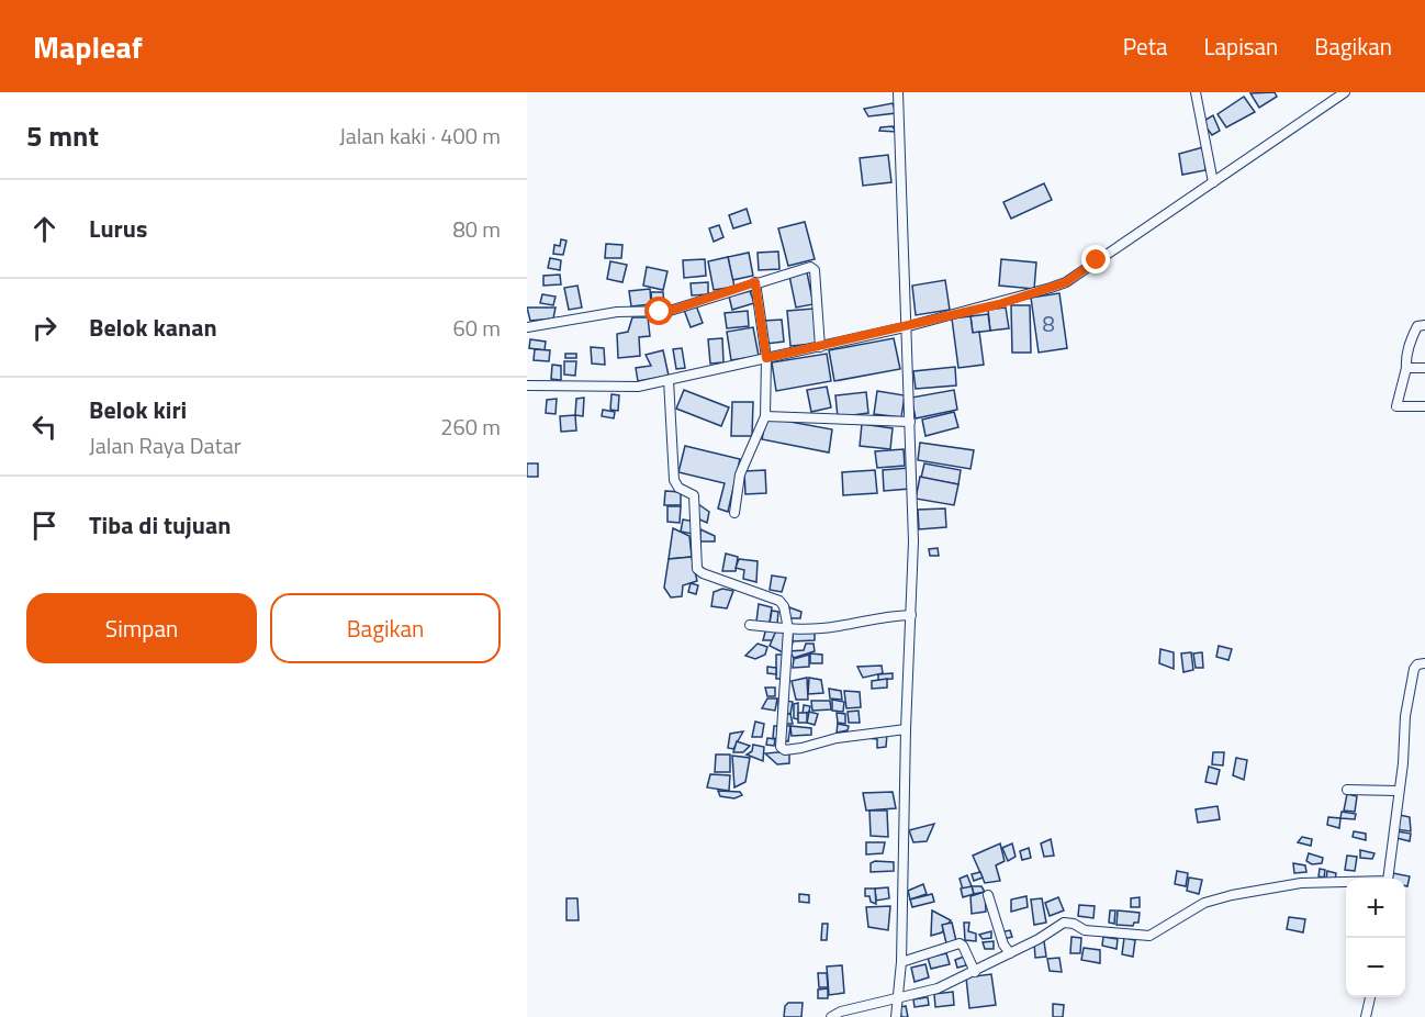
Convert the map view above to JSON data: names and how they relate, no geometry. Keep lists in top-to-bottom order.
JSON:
{
  "house_numbers": ["8"],
  "page": {
    "header": "Mapleaf",
    "nav": ["Peta", "Lapisan", "Bagikan"],
    "heading": ["5 mnt", "Jalan kaki · 400 m"],
    "list": [
      ["Lurus", "80 m"],
      ["Belok kanan", "60 m"],
      ["Belok kiri", "Jalan Raya Datar", "260 m"],
      "Tiba di tujuan"
    ],
    "buttons": ["Simpan", "Bagikan"],
    "map_buttons": ["+", "−"]
  }
}
